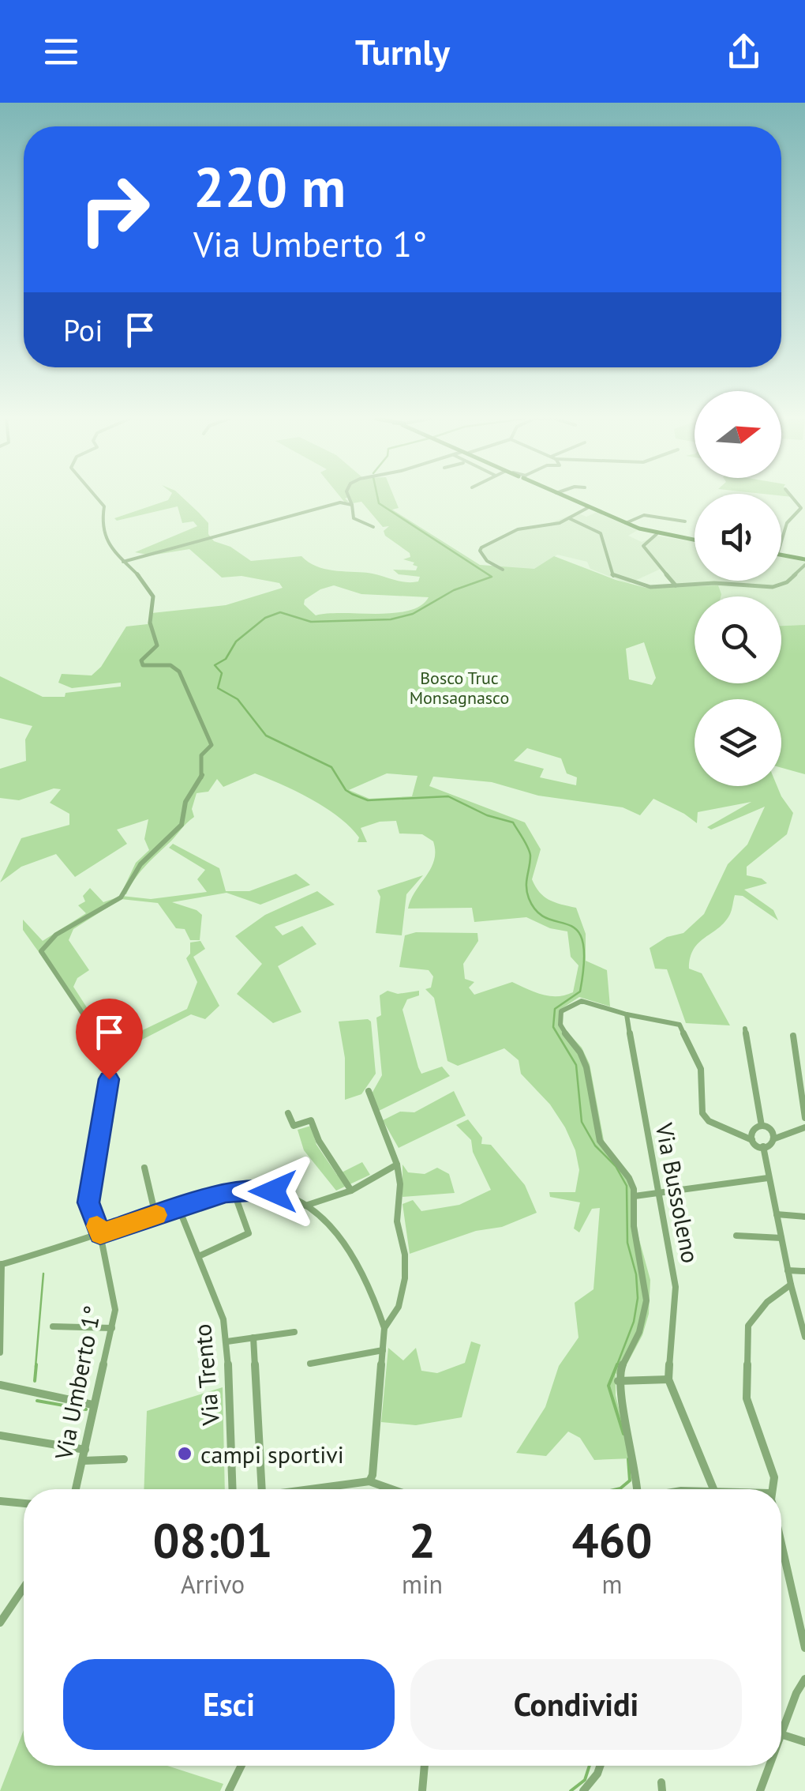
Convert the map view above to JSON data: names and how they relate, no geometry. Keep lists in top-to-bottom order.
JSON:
{
  "streets": {
    "street": ["Via Bussoleno", "Via Trento", "Via Umberto 1°"]
  },
  "parks": ["Bosco Truc Monsagnasco"],
  "places": ["campi sportivi"],
  "north": "right",
  "page": {
    "header": "Turnly",
    "turn": ["220 m", "Via Umberto 1°"],
    "then": "Poi",
    "eta": [
      "08:01",
      "Arrivo",
      "2",
      "min",
      "460",
      "m"
    ],
    "buttons": ["Esci", "Condividi"]
  }
}
